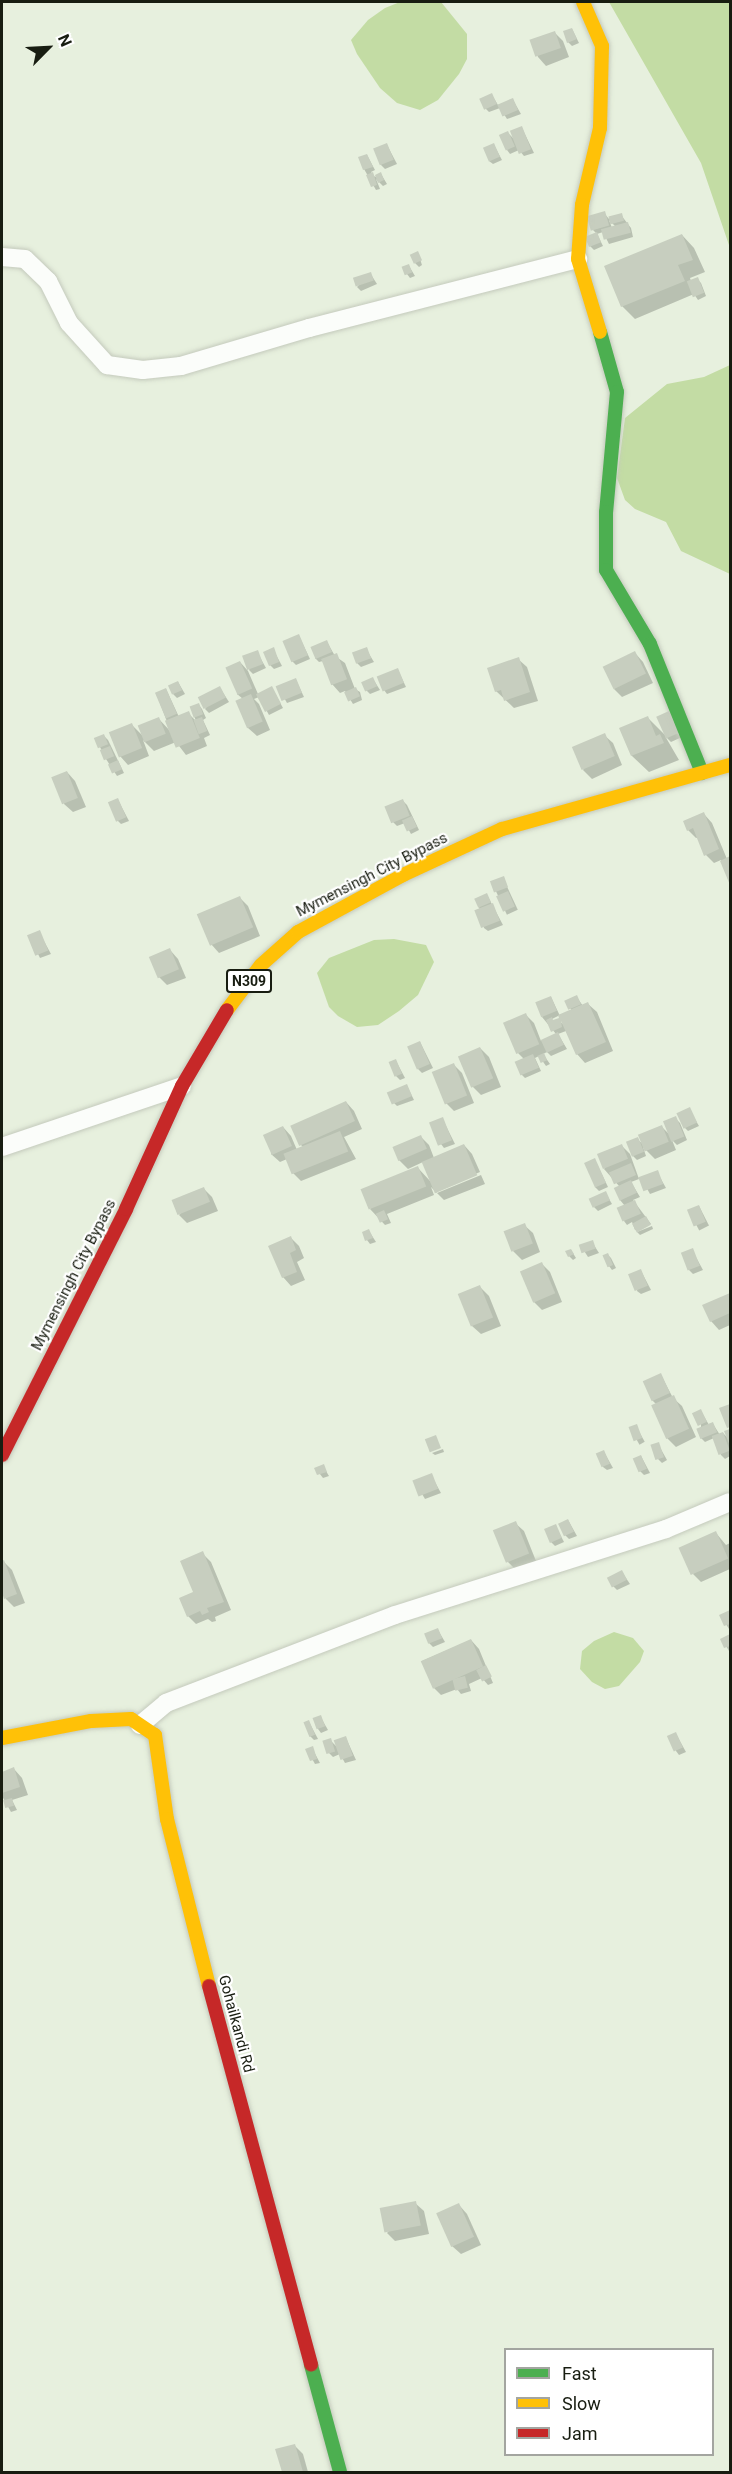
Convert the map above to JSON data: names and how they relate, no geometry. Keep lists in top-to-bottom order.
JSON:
{
  "streets": {
    "main road": ["Mymensingh City Bypass", "N309", "Gohailkandi Rd"]
  },
  "legend": ["Fast", "Slow", "Jam"],
  "north": "top right"
}
